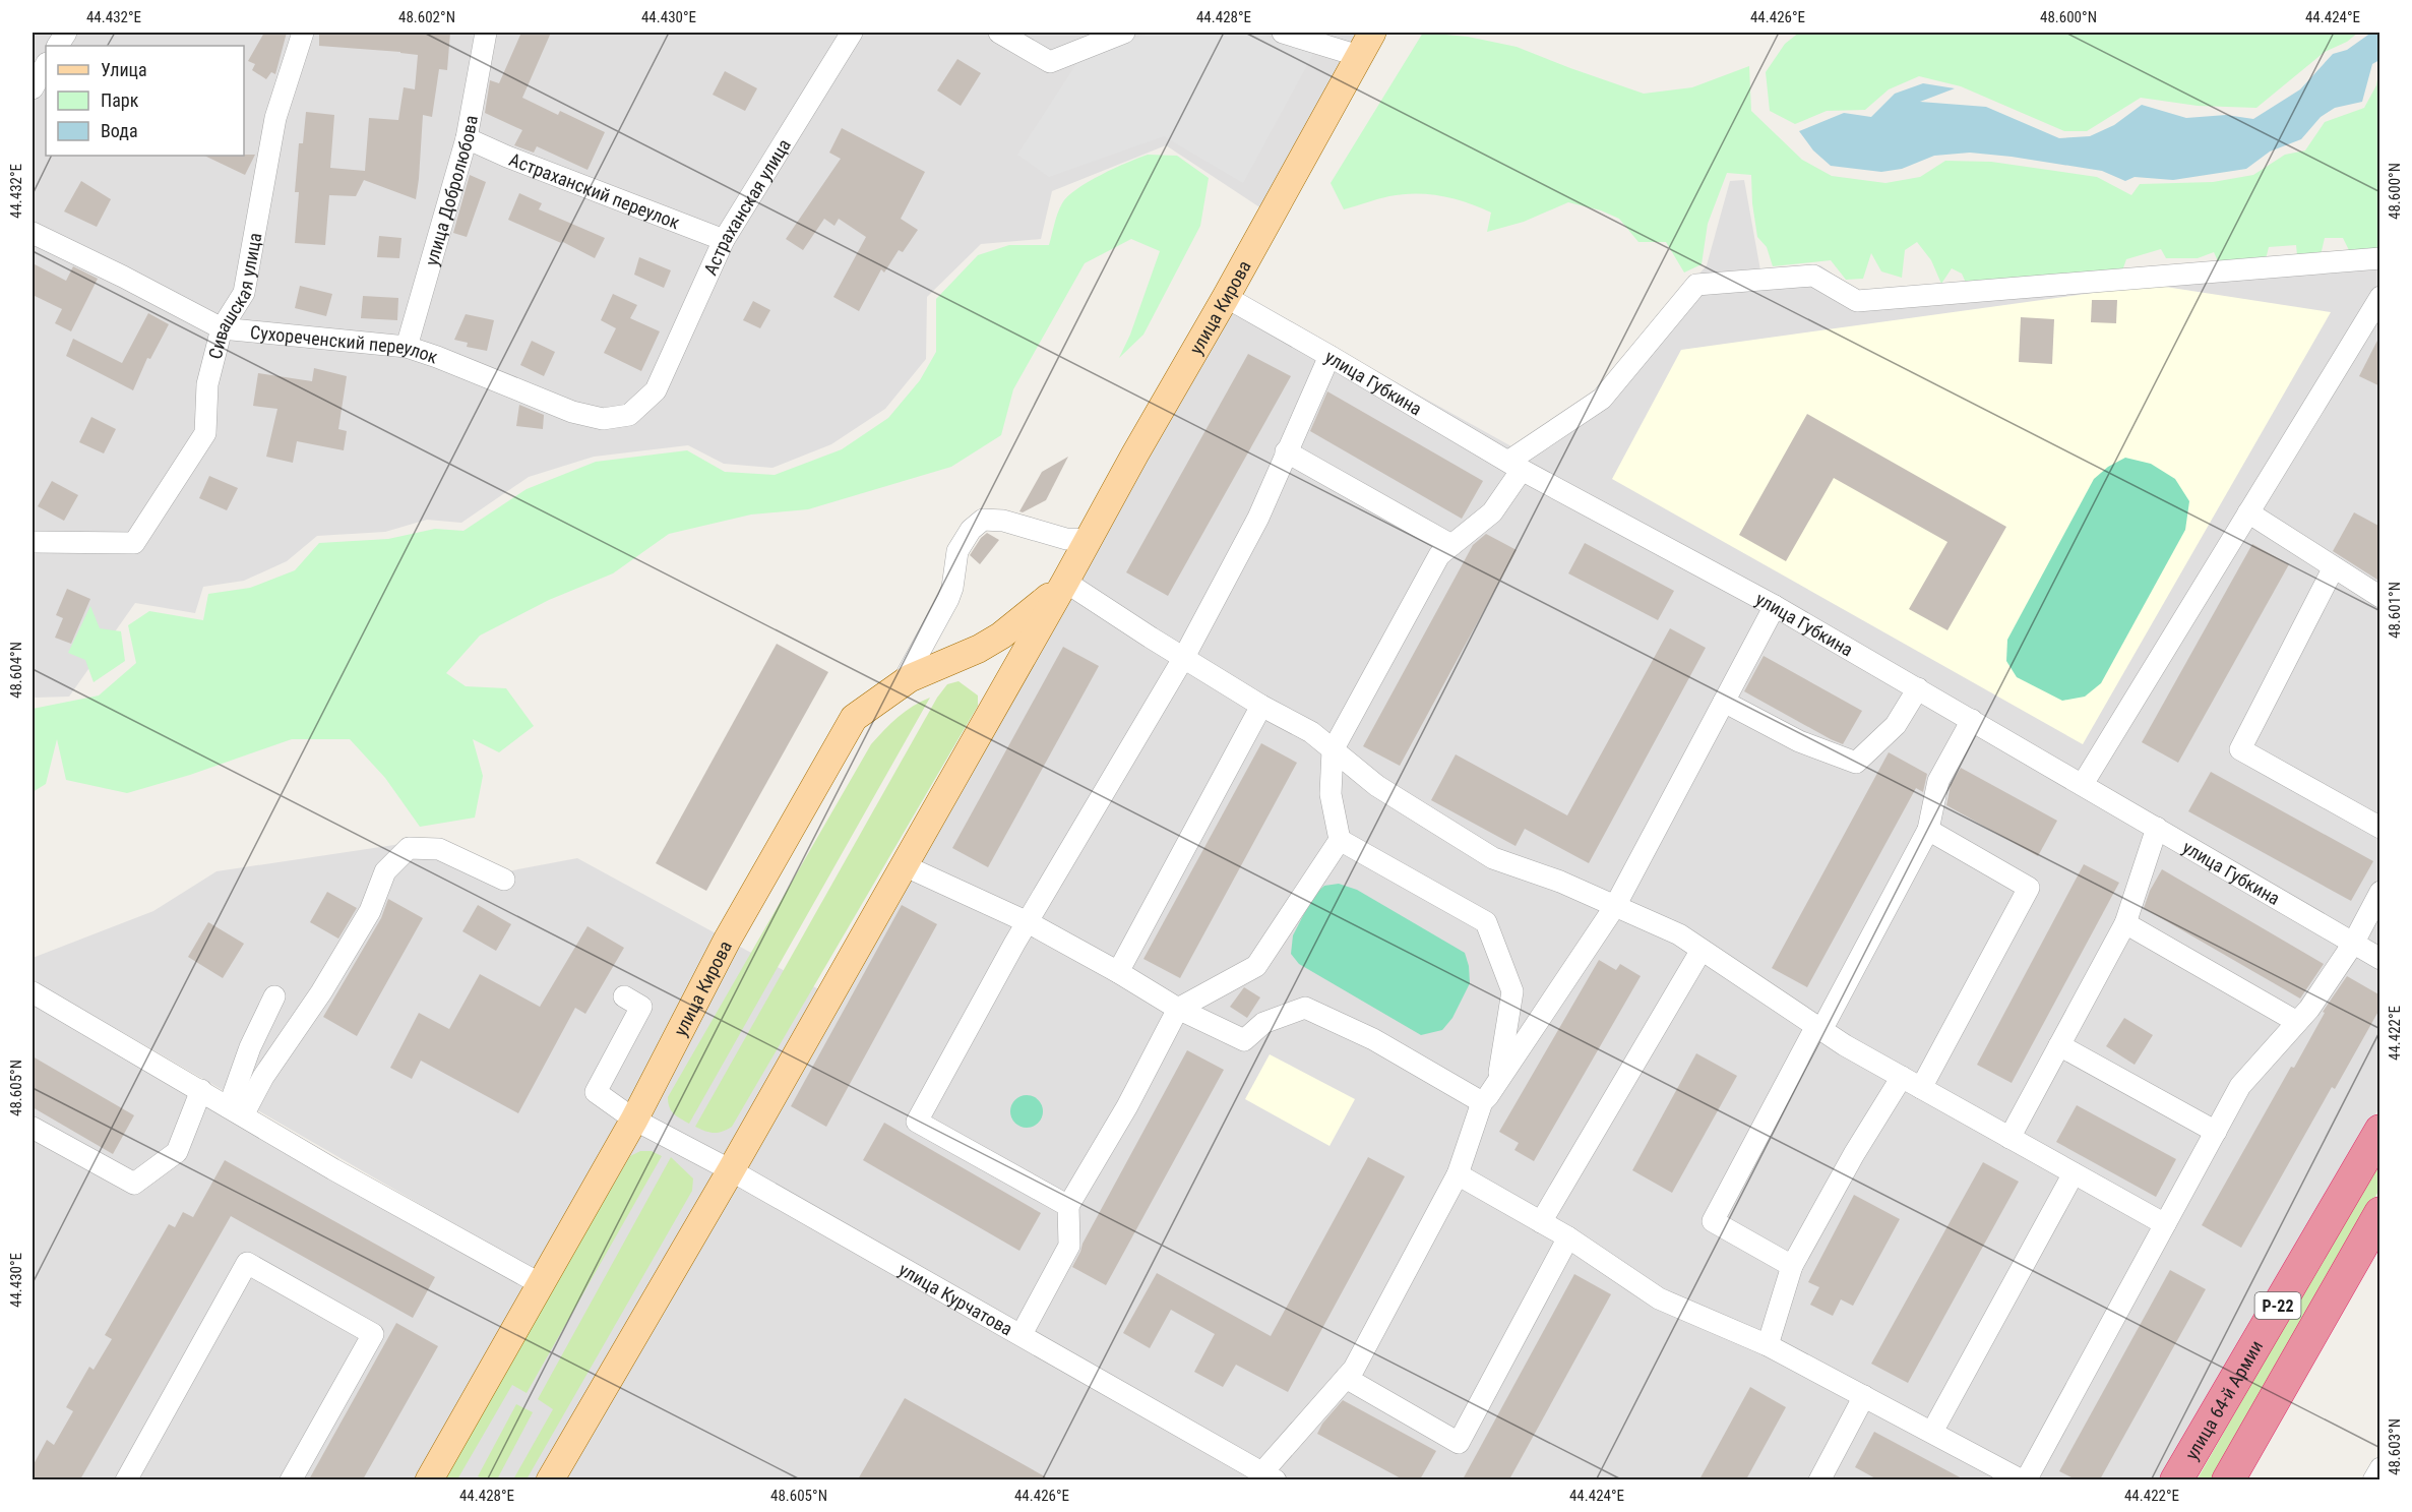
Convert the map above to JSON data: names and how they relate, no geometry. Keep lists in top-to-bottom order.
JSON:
{
  "streets": {
    "highway": ["Р-22", "улица 64-й Армии"],
    "main road": ["улица Кирова"],
    "street": [
      "улица Добролюбова",
      "Астраханский переулок",
      "Астраханская улица",
      "Сивашская улица",
      "Сухореченский переулок",
      "улица Губкина",
      "улица Курчатова"
    ]
  },
  "crossings": [
    ["улица Добролюбова", "Астраханский переулок"],
    ["улица Добролюбова", "Сухореченский переулок"],
    ["Астраханский переулок", "Астраханская улица"],
    ["Астраханская улица", "Сухореченский переулок"],
    ["Сивашская улица", "Сухореченский переулок"],
    ["улица Кирова", "улица Губкина"],
    ["улица Кирова", "улица Курчатова"]
  ],
  "legend": ["Улица", "Парк", "Вода"],
  "coordinates": [
    "44.432°E",
    "48.602°N",
    "44.430°E",
    "44.428°E",
    "44.426°E",
    "48.600°N",
    "44.424°E",
    "48.601°N",
    "48.604°N",
    "44.422°E",
    "48.605°N",
    "48.603°N"
  ]
}
